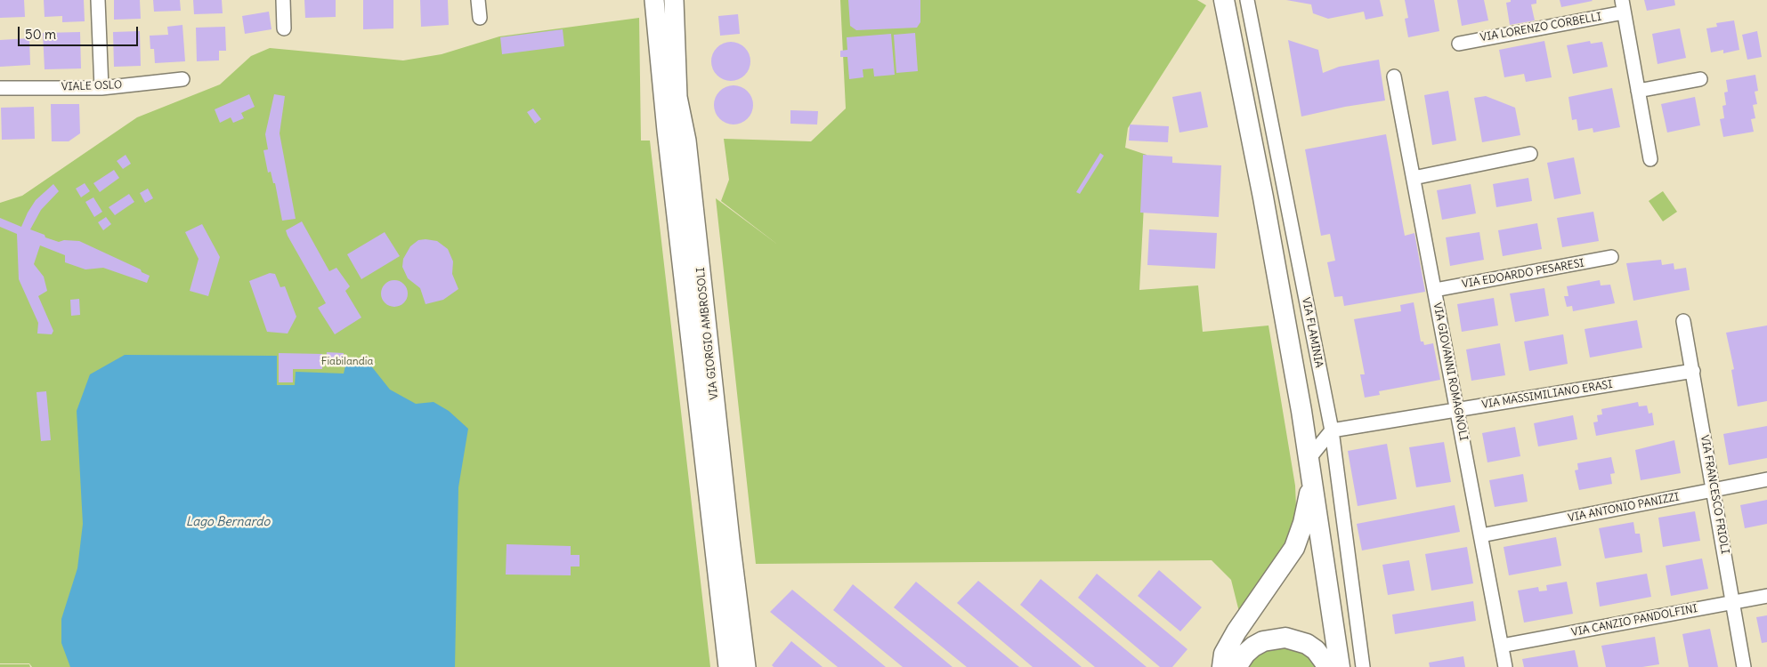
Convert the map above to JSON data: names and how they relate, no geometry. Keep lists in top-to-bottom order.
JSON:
{
  "streets": {
    "main road": ["VIA GIORGIO AMBROSOLI"],
    "street": [
      "VIA LORENZO CORBELLI",
      "VIALE OSLO",
      "VIA EDOARDO PESARESI",
      "VIA FLAMINIA",
      "VIA GIOVANNI ROMAGNOLI",
      "VIA MASSIMILIANO ERASI",
      "VIA FRANCESCO FRIOLI",
      "VIA ANTONIO PANIZZI",
      "VIA CANZIO PANDOLFINI"
    ]
  },
  "crossings": [
    ["VIA EDOARDO PESARESI", "VIA GIOVANNI ROMAGNOLI"],
    ["VIA FLAMINIA", "VIA MASSIMILIANO ERASI"],
    ["VIA GIOVANNI ROMAGNOLI", "VIA MASSIMILIANO ERASI"],
    ["VIA GIOVANNI ROMAGNOLI", "VIA ANTONIO PANIZZI"],
    ["VIA GIOVANNI ROMAGNOLI", "VIA CANZIO PANDOLFINI"],
    ["VIA MASSIMILIANO ERASI", "VIA FRANCESCO FRIOLI"],
    ["VIA FRANCESCO FRIOLI", "VIA ANTONIO PANIZZI"],
    ["VIA FRANCESCO FRIOLI", "VIA CANZIO PANDOLFINI"]
  ],
  "water": ["Lago Bernardo"],
  "parks": ["Fiabilandia"],
  "scale_bar": "50 m"
}
